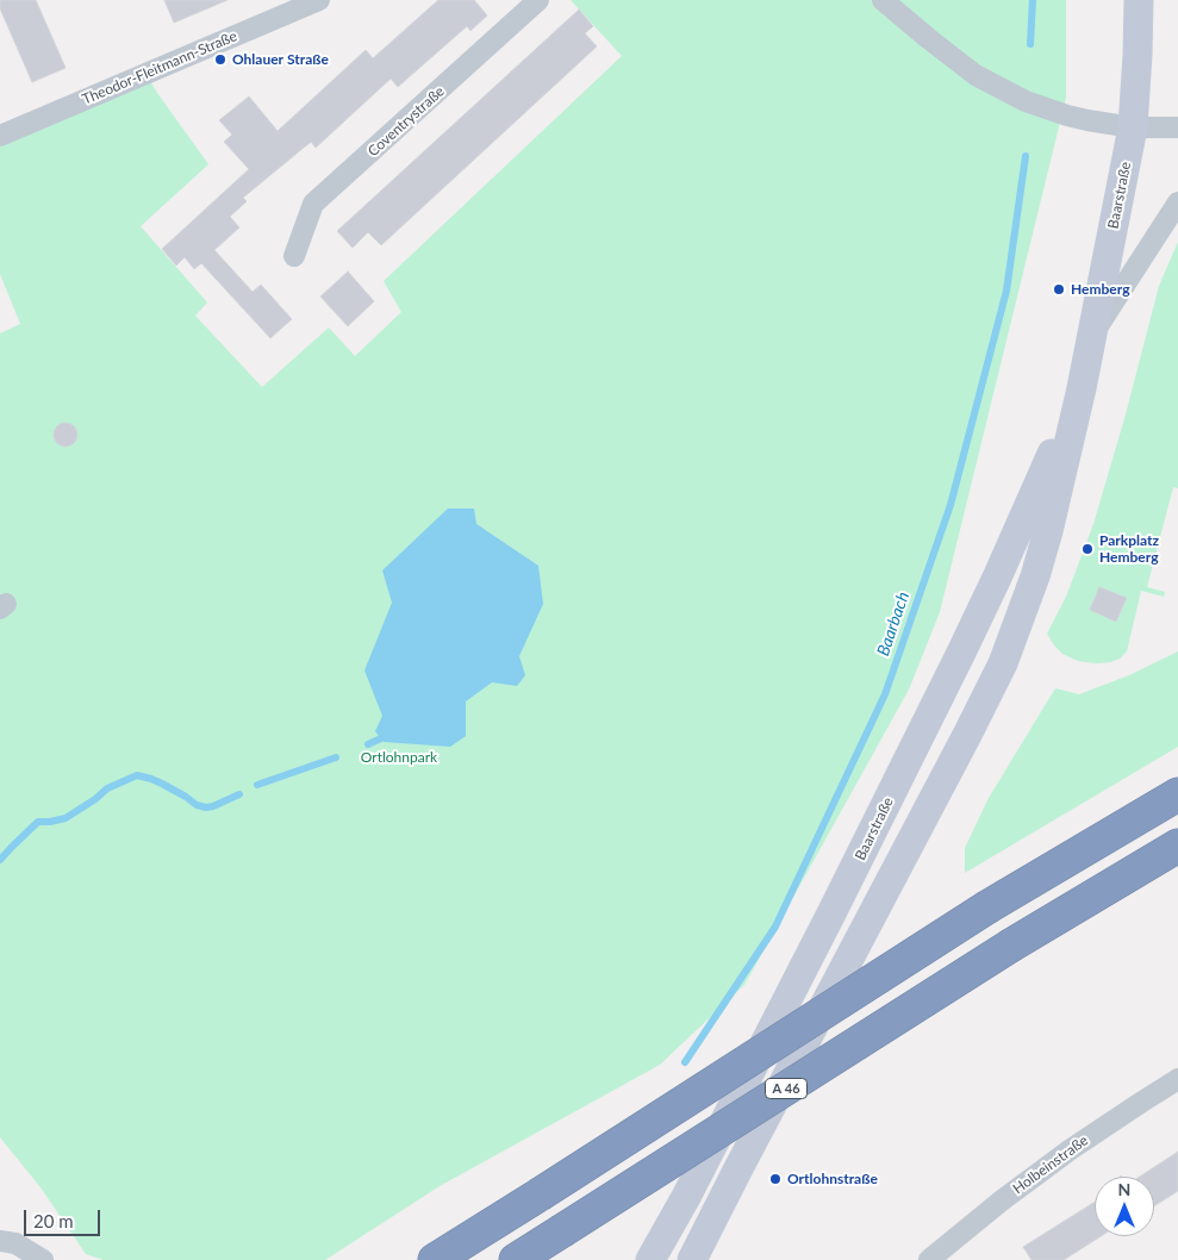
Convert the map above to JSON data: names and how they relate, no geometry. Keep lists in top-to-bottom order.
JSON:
{
  "streets": {
    "highway": ["A 46"],
    "main road": ["Baarstraße"],
    "street": ["Theodor-Fleitmann-Straße", "Coventrystraße", "Holbeinstraße"]
  },
  "water": ["Baarbach"],
  "parks": ["Ortlohnpark"],
  "places": [
    "Ohlauer Straße",
    "Hemberg",
    "Parkplatz Hemberg",
    "Ortlohnstraße"
  ],
  "scale_bar": "20 m",
  "north": "top"
}
